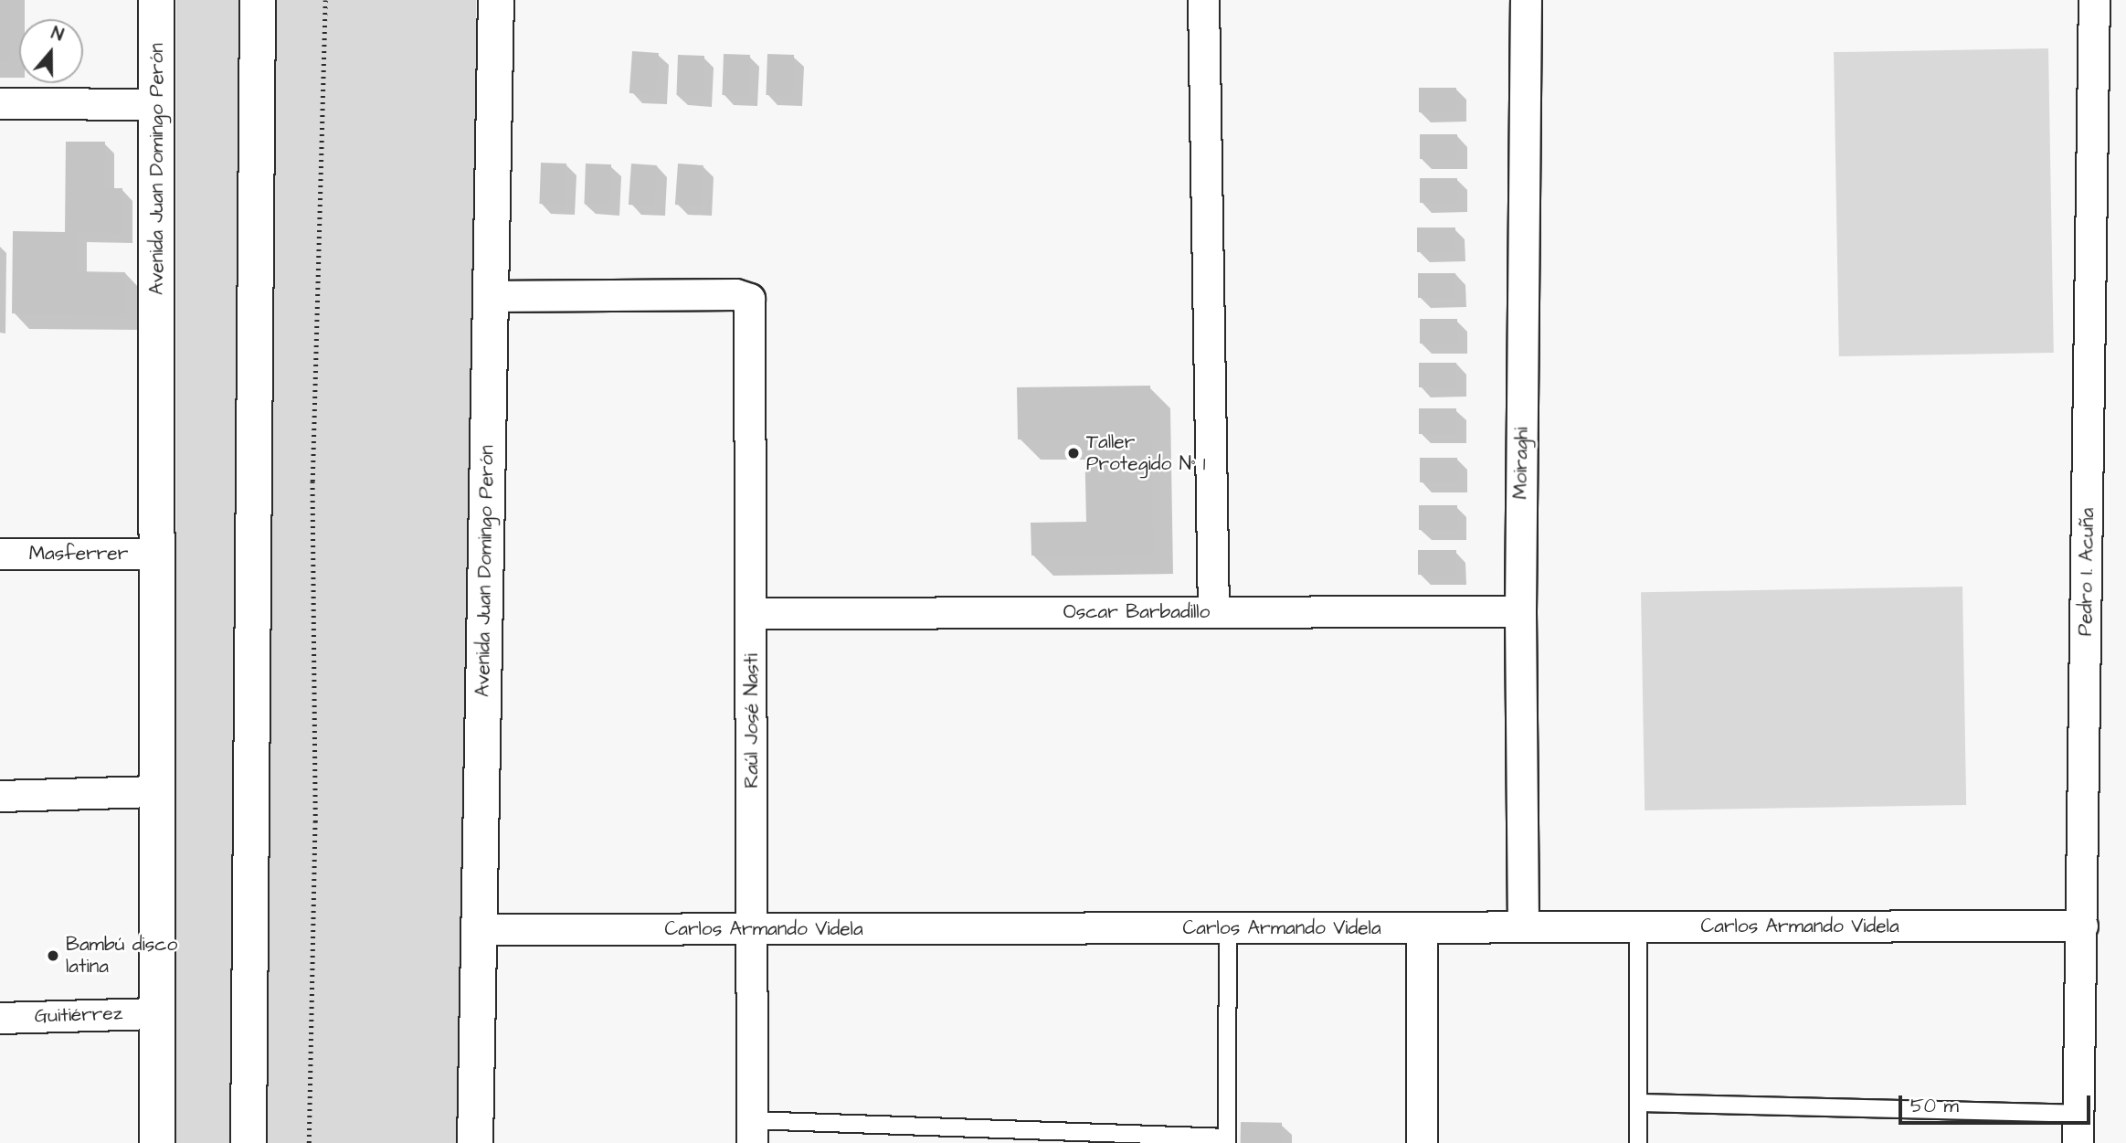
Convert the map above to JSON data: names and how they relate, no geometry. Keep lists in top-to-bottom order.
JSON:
{
  "streets": {
    "main road": ["Avenida Juan Domingo Perón"],
    "street": [
      "Moiraghi",
      "Masferrer",
      "Pedro I. Acuña",
      "Oscar Barbadillo",
      "Raúl José Nasti",
      "Carlos Armando Videla",
      "Guitiérrez"
    ]
  },
  "crossings": [
    ["Avenida Juan Domingo Perón", "Masferrer"],
    ["Avenida Juan Domingo Perón", "Raúl José Nasti"],
    ["Avenida Juan Domingo Perón", "Carlos Armando Videla"],
    ["Avenida Juan Domingo Perón", "Guitiérrez"],
    ["Moiraghi", "Oscar Barbadillo"],
    ["Moiraghi", "Carlos Armando Videla"],
    ["Pedro I. Acuña", "Carlos Armando Videla"],
    ["Oscar Barbadillo", "Raúl José Nasti"],
    ["Raúl José Nasti", "Carlos Armando Videla"]
  ],
  "places": ["Taller Protegido N° 1", "Bambú disco latina"],
  "scale_bar": "50 m",
  "north": "top"
}
